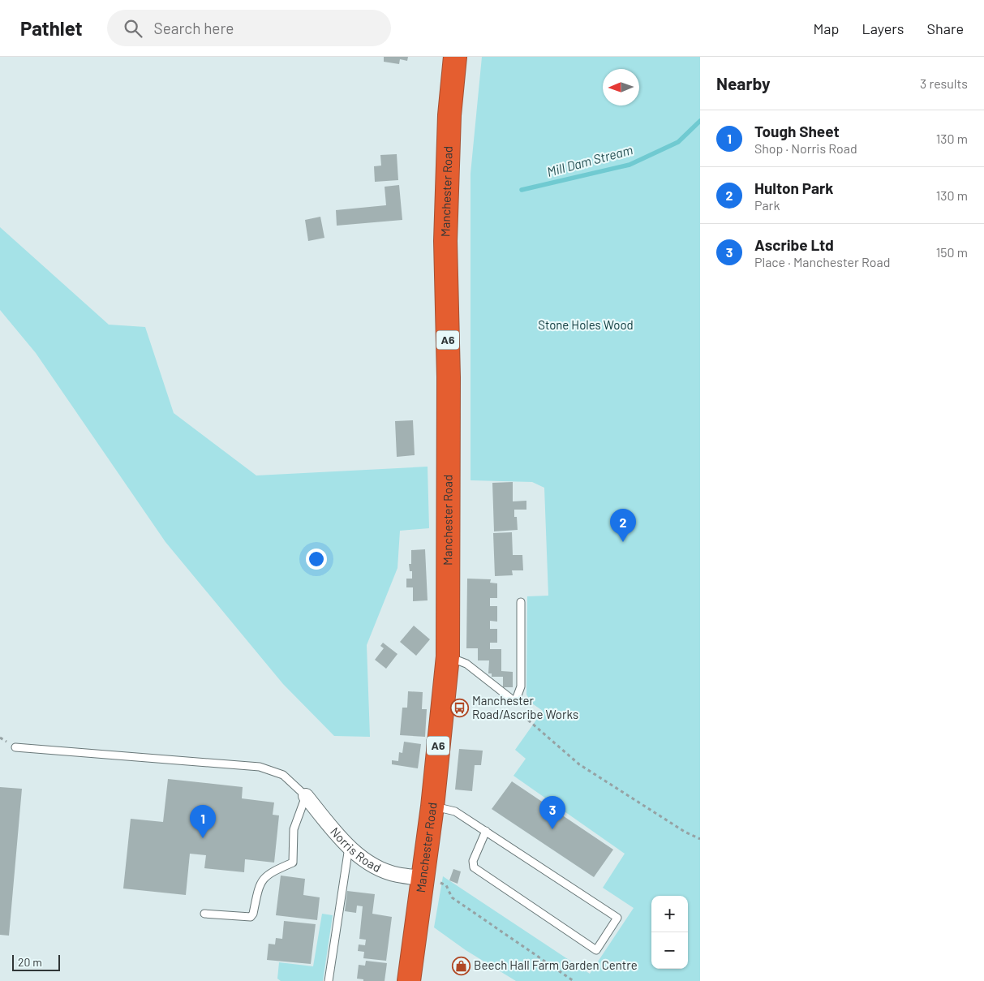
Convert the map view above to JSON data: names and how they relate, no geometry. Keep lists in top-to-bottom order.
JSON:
{
  "streets": {
    "highway": ["Manchester Road", "A6"],
    "street": ["Norris Road"]
  },
  "crossings": [
    ["Manchester Road", "Norris Road"]
  ],
  "water": ["Mill Dam Stream"],
  "parks": ["Stone Holes Wood"],
  "places": {
    "bus stop": ["Manchester Road/Ascribe Works"],
    "shop": ["Beech Hall Farm Garden Centre"]
  },
  "scale_bar": "20 m",
  "north": "left",
  "page": {
    "header": "Pathlet",
    "search": "Search here",
    "nav": ["Map", "Layers", "Share"],
    "heading": ["Nearby", "3 results"],
    "list": [
      {
        "mark": "1",
        "name": "Tough Sheet",
        "note": "Shop · Norris Road",
        "value": "130 m"
      },
      {
        "mark": "2",
        "name": "Hulton Park",
        "note": "Park",
        "value": "130 m"
      },
      {
        "mark": "3",
        "name": "Ascribe Ltd",
        "note": "Place · Manchester Road",
        "value": "150 m"
      }
    ],
    "pins": ["2", "3", "1"],
    "map_buttons": ["+", "−"],
    "scale": "20 m"
  }
}
